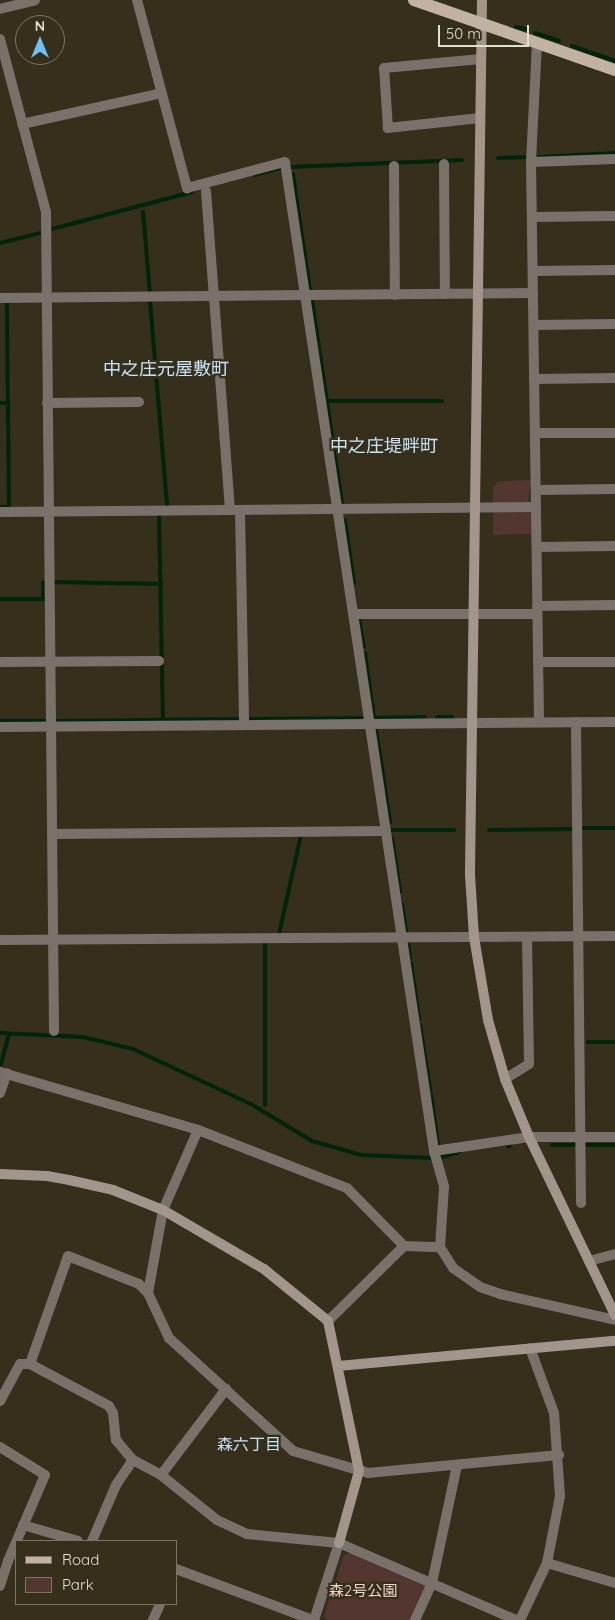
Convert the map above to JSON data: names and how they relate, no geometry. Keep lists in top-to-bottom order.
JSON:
{
  "districts": ["中之庄元屋敷町", "中之庄堤畔町", "森六丁目"],
  "parks": ["森2号公園"],
  "legend": ["Road", "Park"],
  "scale_bar": "50 m",
  "north": "top"
}
